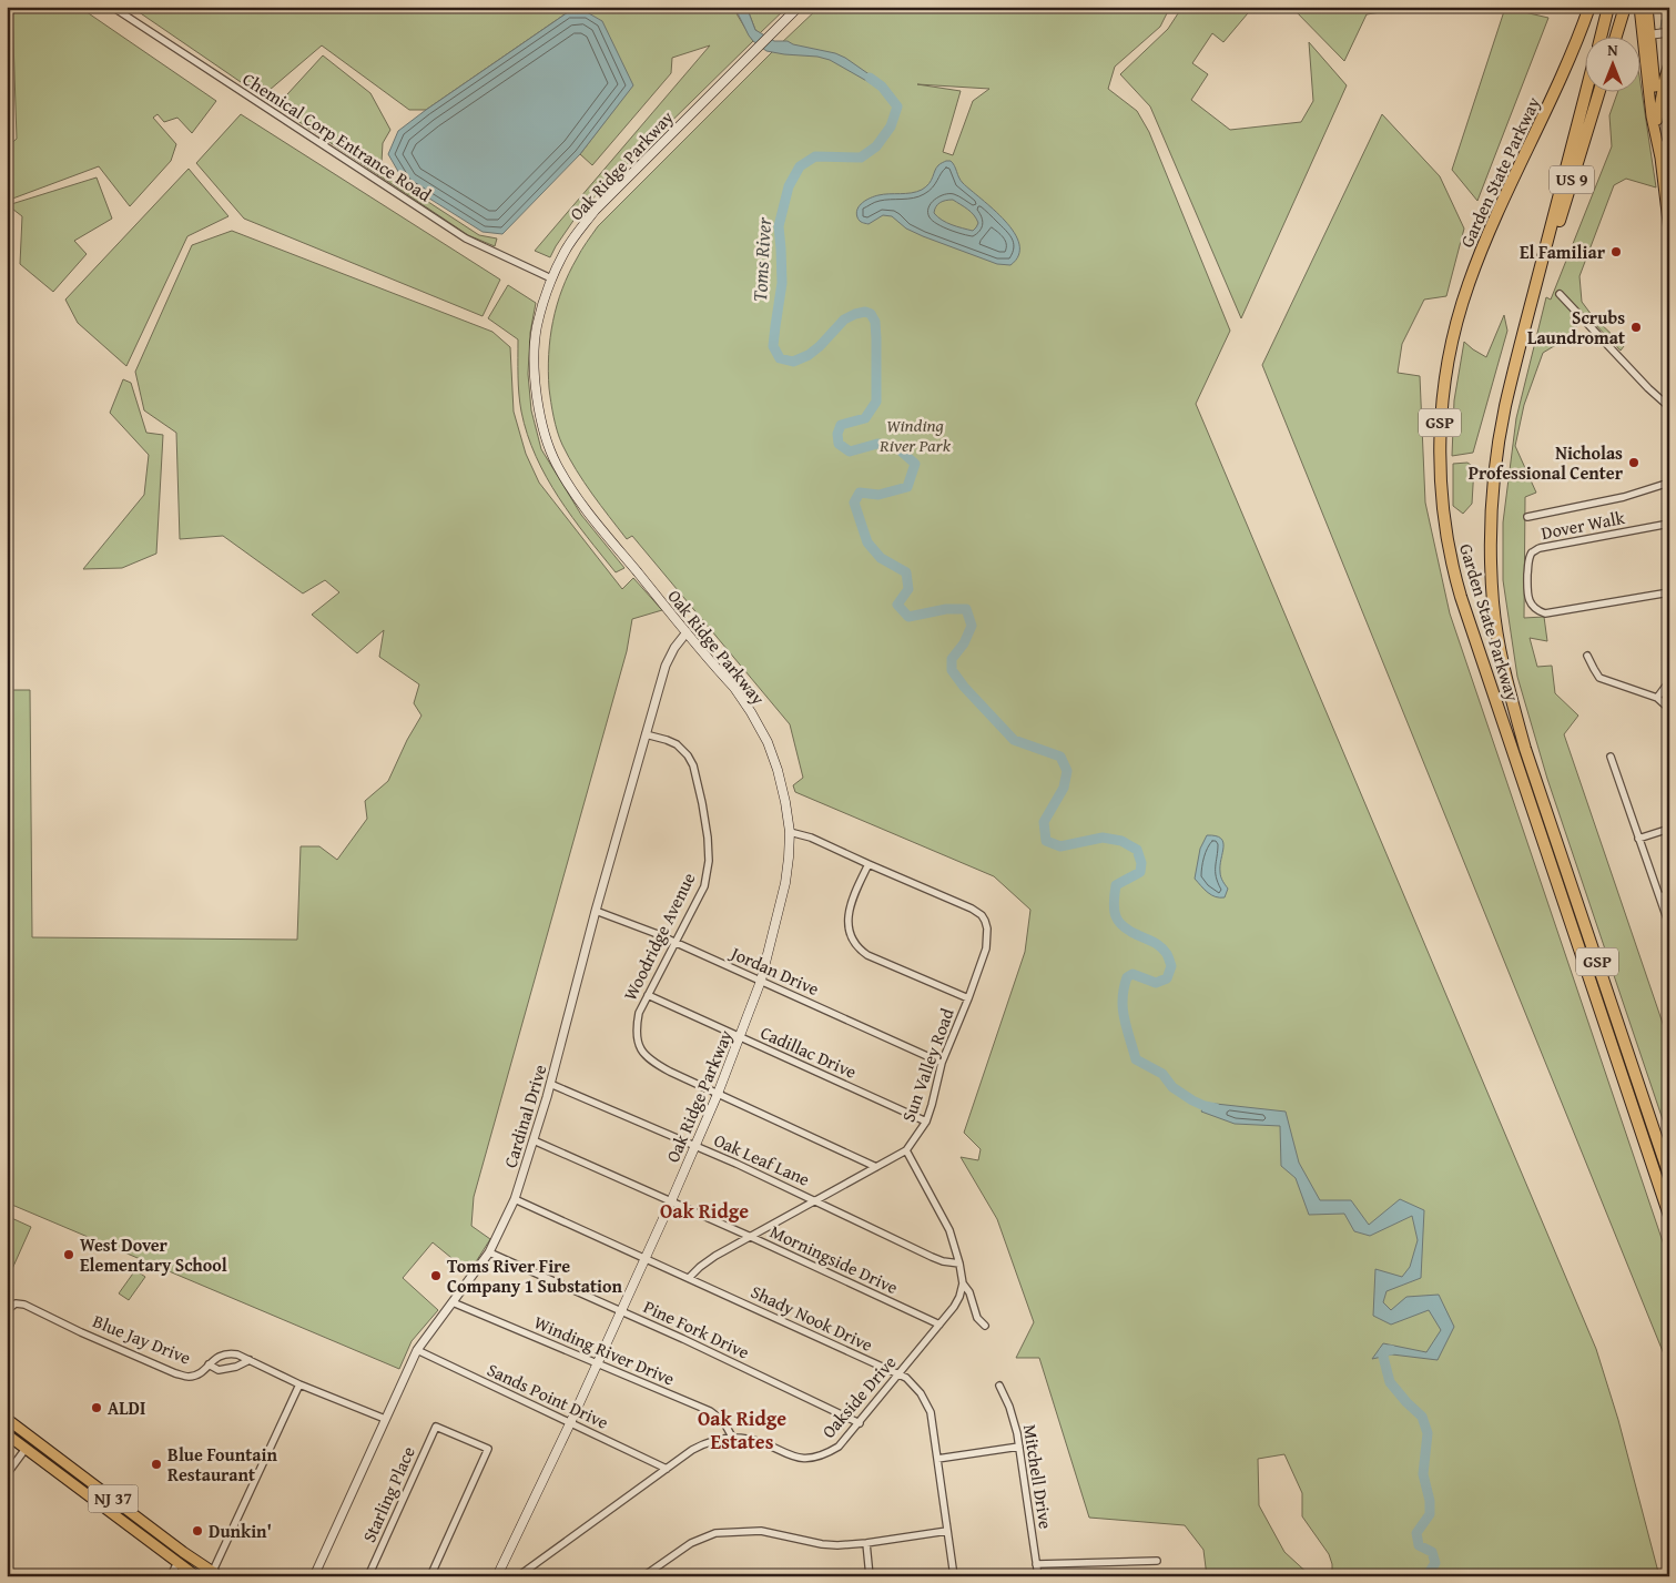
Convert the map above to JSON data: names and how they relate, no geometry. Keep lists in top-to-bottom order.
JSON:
{
  "streets": {
    "highway": ["Garden State Parkway", "US 9", "GSP"],
    "main road": ["Oak Ridge Parkway", "NJ 37"],
    "street": [
      "Chemical Corp Entrance Road",
      "Dover Walk",
      "Woodridge Avenue",
      "Jordan Drive",
      "Cadillac Drive",
      "Sun Valley Road",
      "Cardinal Drive",
      "Oak Leaf Lane",
      "Morningside Drive",
      "Shady Nook Drive",
      "Pine Fork Drive",
      "Blue Jay Drive",
      "Winding River Drive",
      "Sands Point Drive",
      "Oakside Drive",
      "Mitchell Drive",
      "Starling Place"
    ]
  },
  "crossings": [
    ["Chemical Corp Entrance Road", "Oak Ridge Parkway"],
    ["Oak Ridge Parkway", "Woodridge Avenue"],
    ["Oak Ridge Parkway", "Jordan Drive"],
    ["Oak Ridge Parkway", "Cadillac Drive"],
    ["Oak Ridge Parkway", "Sun Valley Road"],
    ["Oak Ridge Parkway", "Cardinal Drive"],
    ["Oak Ridge Parkway", "Oak Leaf Lane"],
    ["Oak Ridge Parkway", "Morningside Drive"],
    ["Oak Ridge Parkway", "Shady Nook Drive"],
    ["Oak Ridge Parkway", "Pine Fork Drive"],
    ["Oak Ridge Parkway", "Winding River Drive"],
    ["Oak Ridge Parkway", "Sands Point Drive"],
    ["Garden State Parkway", "US 9"],
    ["Woodridge Avenue", "Jordan Drive"],
    ["Woodridge Avenue", "Cadillac Drive"],
    ["Woodridge Avenue", "Sun Valley Road"],
    ["Woodridge Avenue", "Cardinal Drive"],
    ["Jordan Drive", "Sun Valley Road"],
    ["Jordan Drive", "Cardinal Drive"],
    ["Cadillac Drive", "Sun Valley Road"],
    ["Sun Valley Road", "Oak Leaf Lane"],
    ["Sun Valley Road", "Morningside Drive"],
    ["Sun Valley Road", "Shady Nook Drive"],
    ["Cardinal Drive", "Oak Leaf Lane"],
    ["Cardinal Drive", "Morningside Drive"],
    ["Cardinal Drive", "Shady Nook Drive"],
    ["Cardinal Drive", "Pine Fork Drive"],
    ["Cardinal Drive", "Blue Jay Drive"],
    ["Cardinal Drive", "Winding River Drive"],
    ["Cardinal Drive", "Sands Point Drive"],
    ["Morningside Drive", "Oakside Drive"],
    ["Shady Nook Drive", "Oakside Drive"],
    ["Pine Fork Drive", "Oakside Drive"],
    ["Winding River Drive", "Oakside Drive"],
    ["Sands Point Drive", "Oakside Drive"]
  ],
  "districts": ["Oak Ridge", "Oak Ridge Estates"],
  "water": ["Toms River"],
  "parks": ["Winding River Park"],
  "places": [
    "El Familiar",
    "Scrubs Laundromat",
    "Nicholas Professional Center",
    "West Dover Elementary School",
    "Toms River Fire Company 1 Substation",
    "ALDI",
    "Blue Fountain Restaurant",
    "Dunkin'"
  ],
  "north": "top"
}
